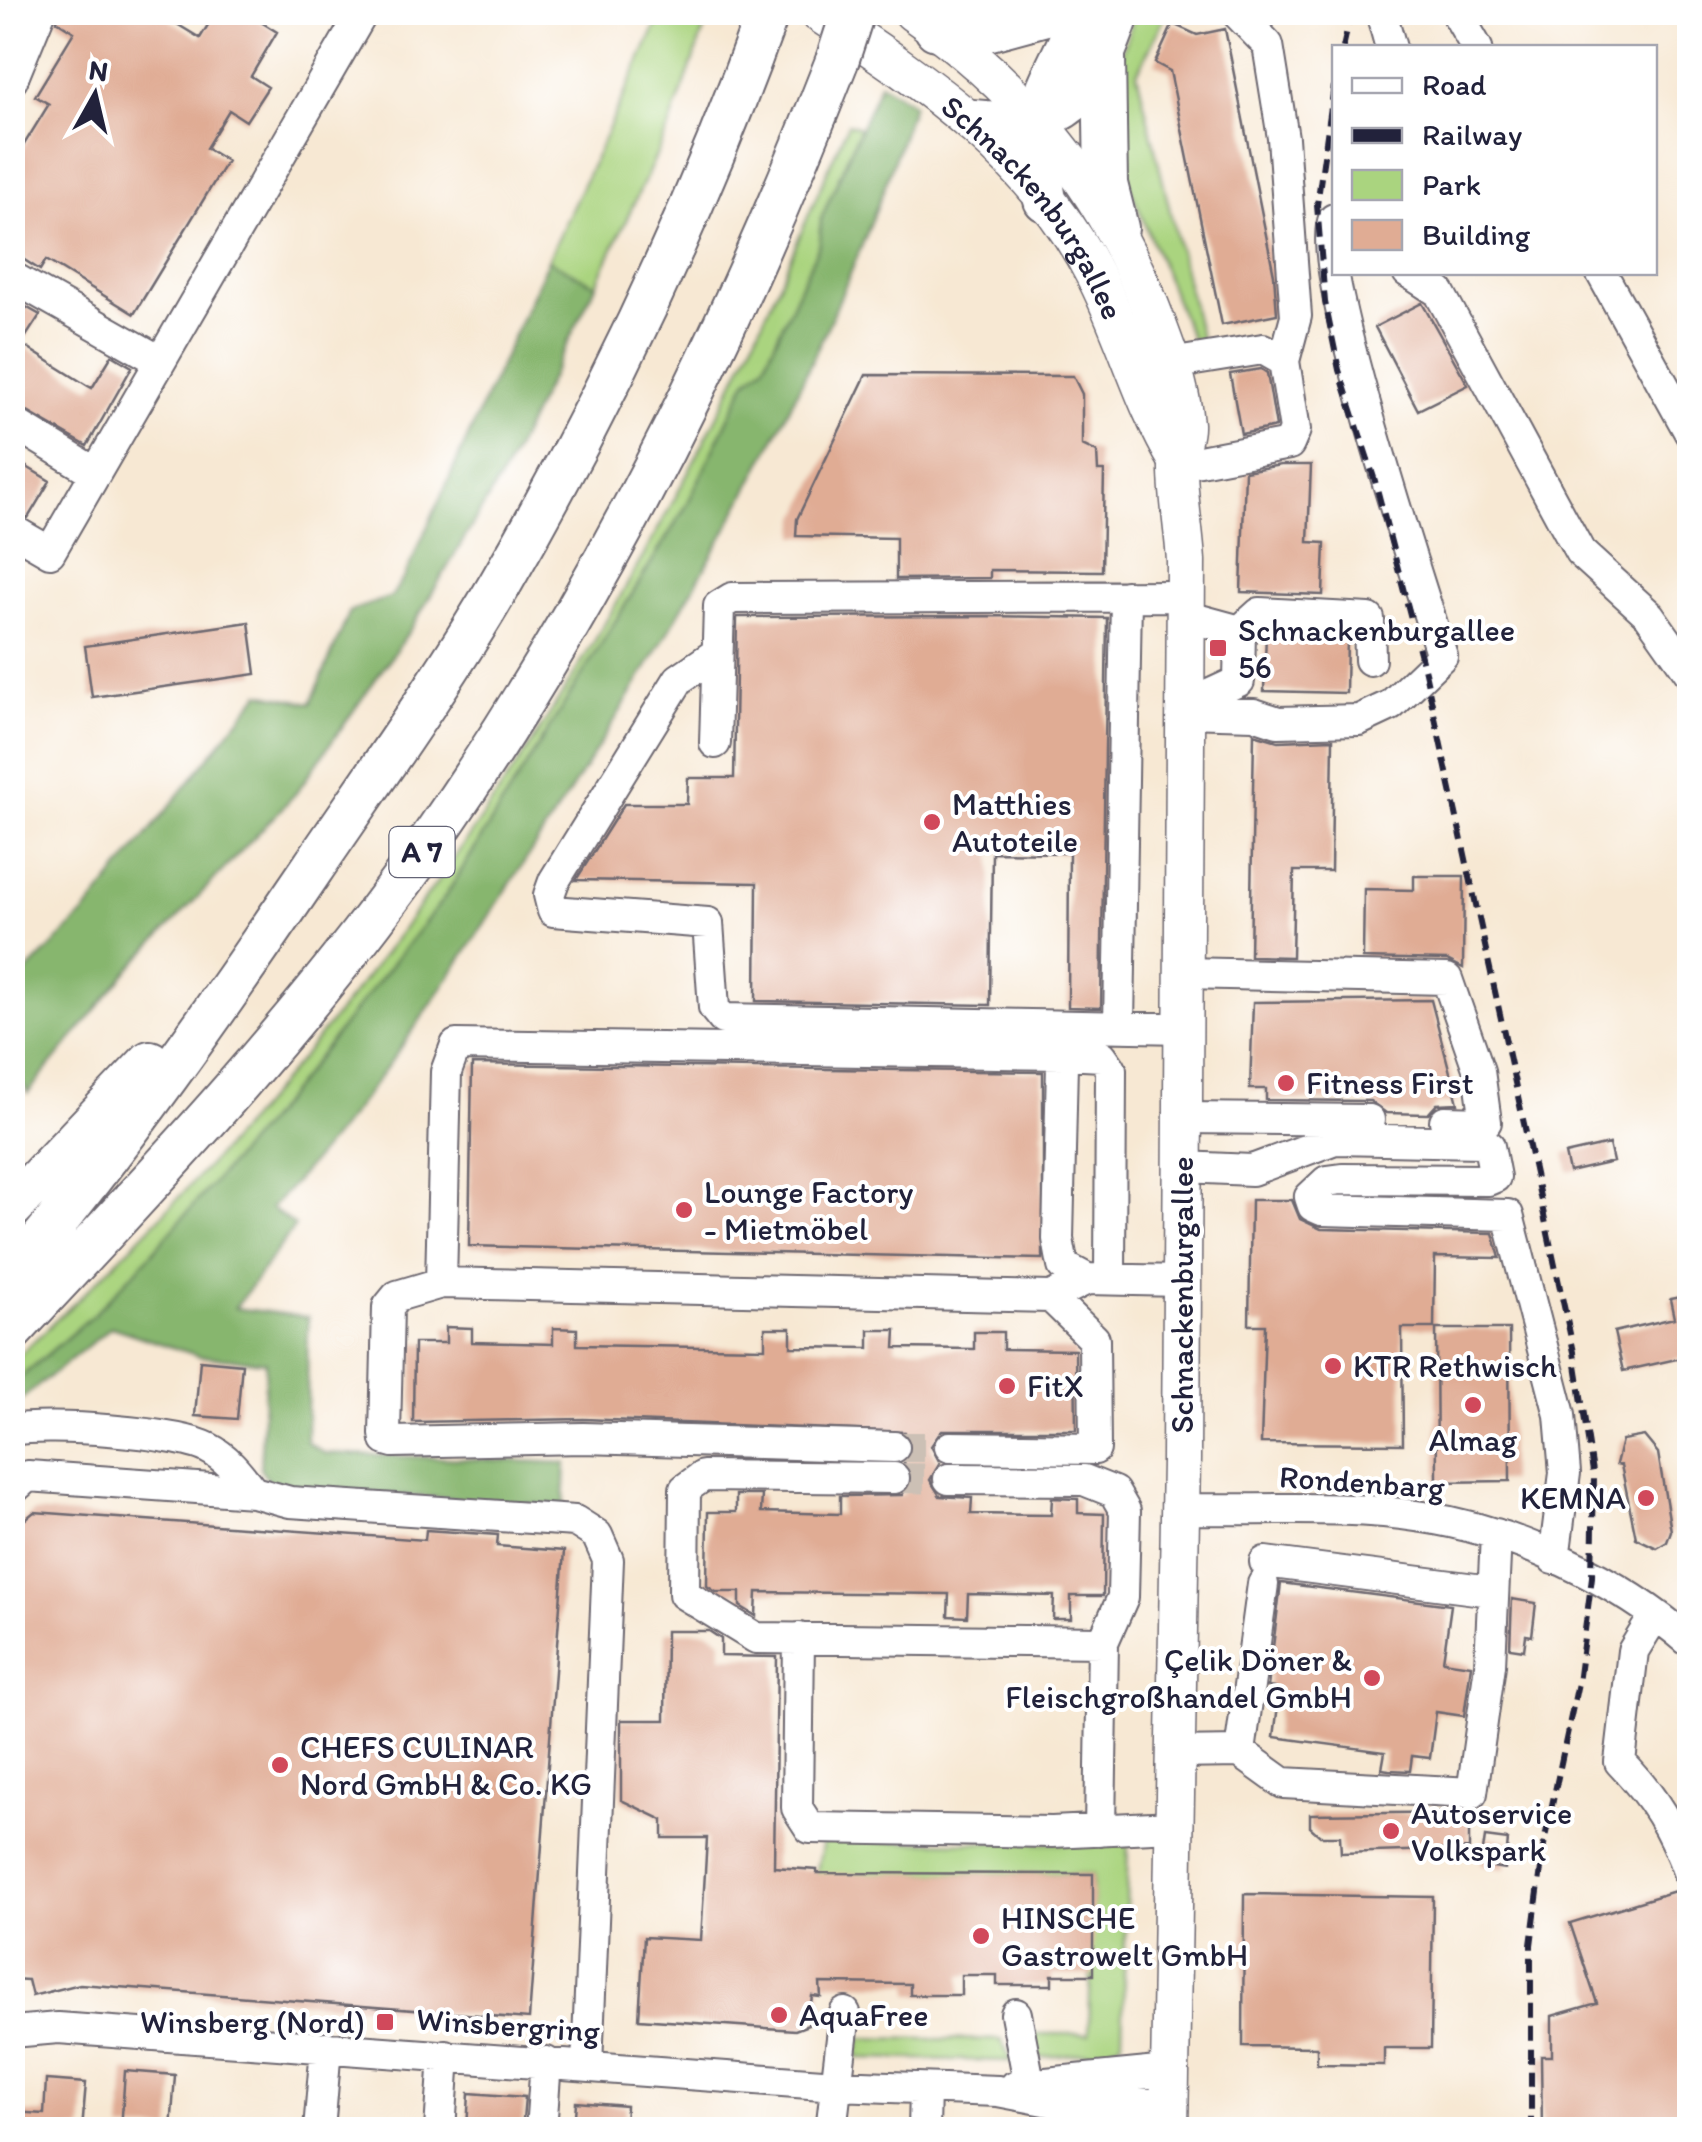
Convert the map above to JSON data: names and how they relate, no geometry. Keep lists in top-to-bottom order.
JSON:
{
  "streets": {
    "highway": ["A 7"],
    "main road": ["Schnackenburgallee"],
    "street": ["Rondenbarg", "Winsbergring"]
  },
  "crossings": [
    ["Schnackenburgallee", "Rondenbarg"],
    ["Schnackenburgallee", "Winsbergring"]
  ],
  "places": {
    "transit": ["Schnackenburgallee 56", "Winsberg (Nord)"],
    "other": [
      "Matthies Autoteile",
      "Fitness First",
      "Lounge Factory - Mietmöbel",
      "KTR Rethwisch",
      "FitX",
      "Almag",
      "KEMNA",
      "Çelik Döner & Fleischgroßhandel GmbH",
      "CHEFS CULINAR Nord GmbH & Co. KG",
      "Autoservice Volkspark",
      "HINSCHE Gastrowelt GmbH",
      "AquaFree"
    ]
  },
  "legend": [
    "Road",
    "Railway",
    "Park",
    "Building"
  ],
  "north": "top"
}
